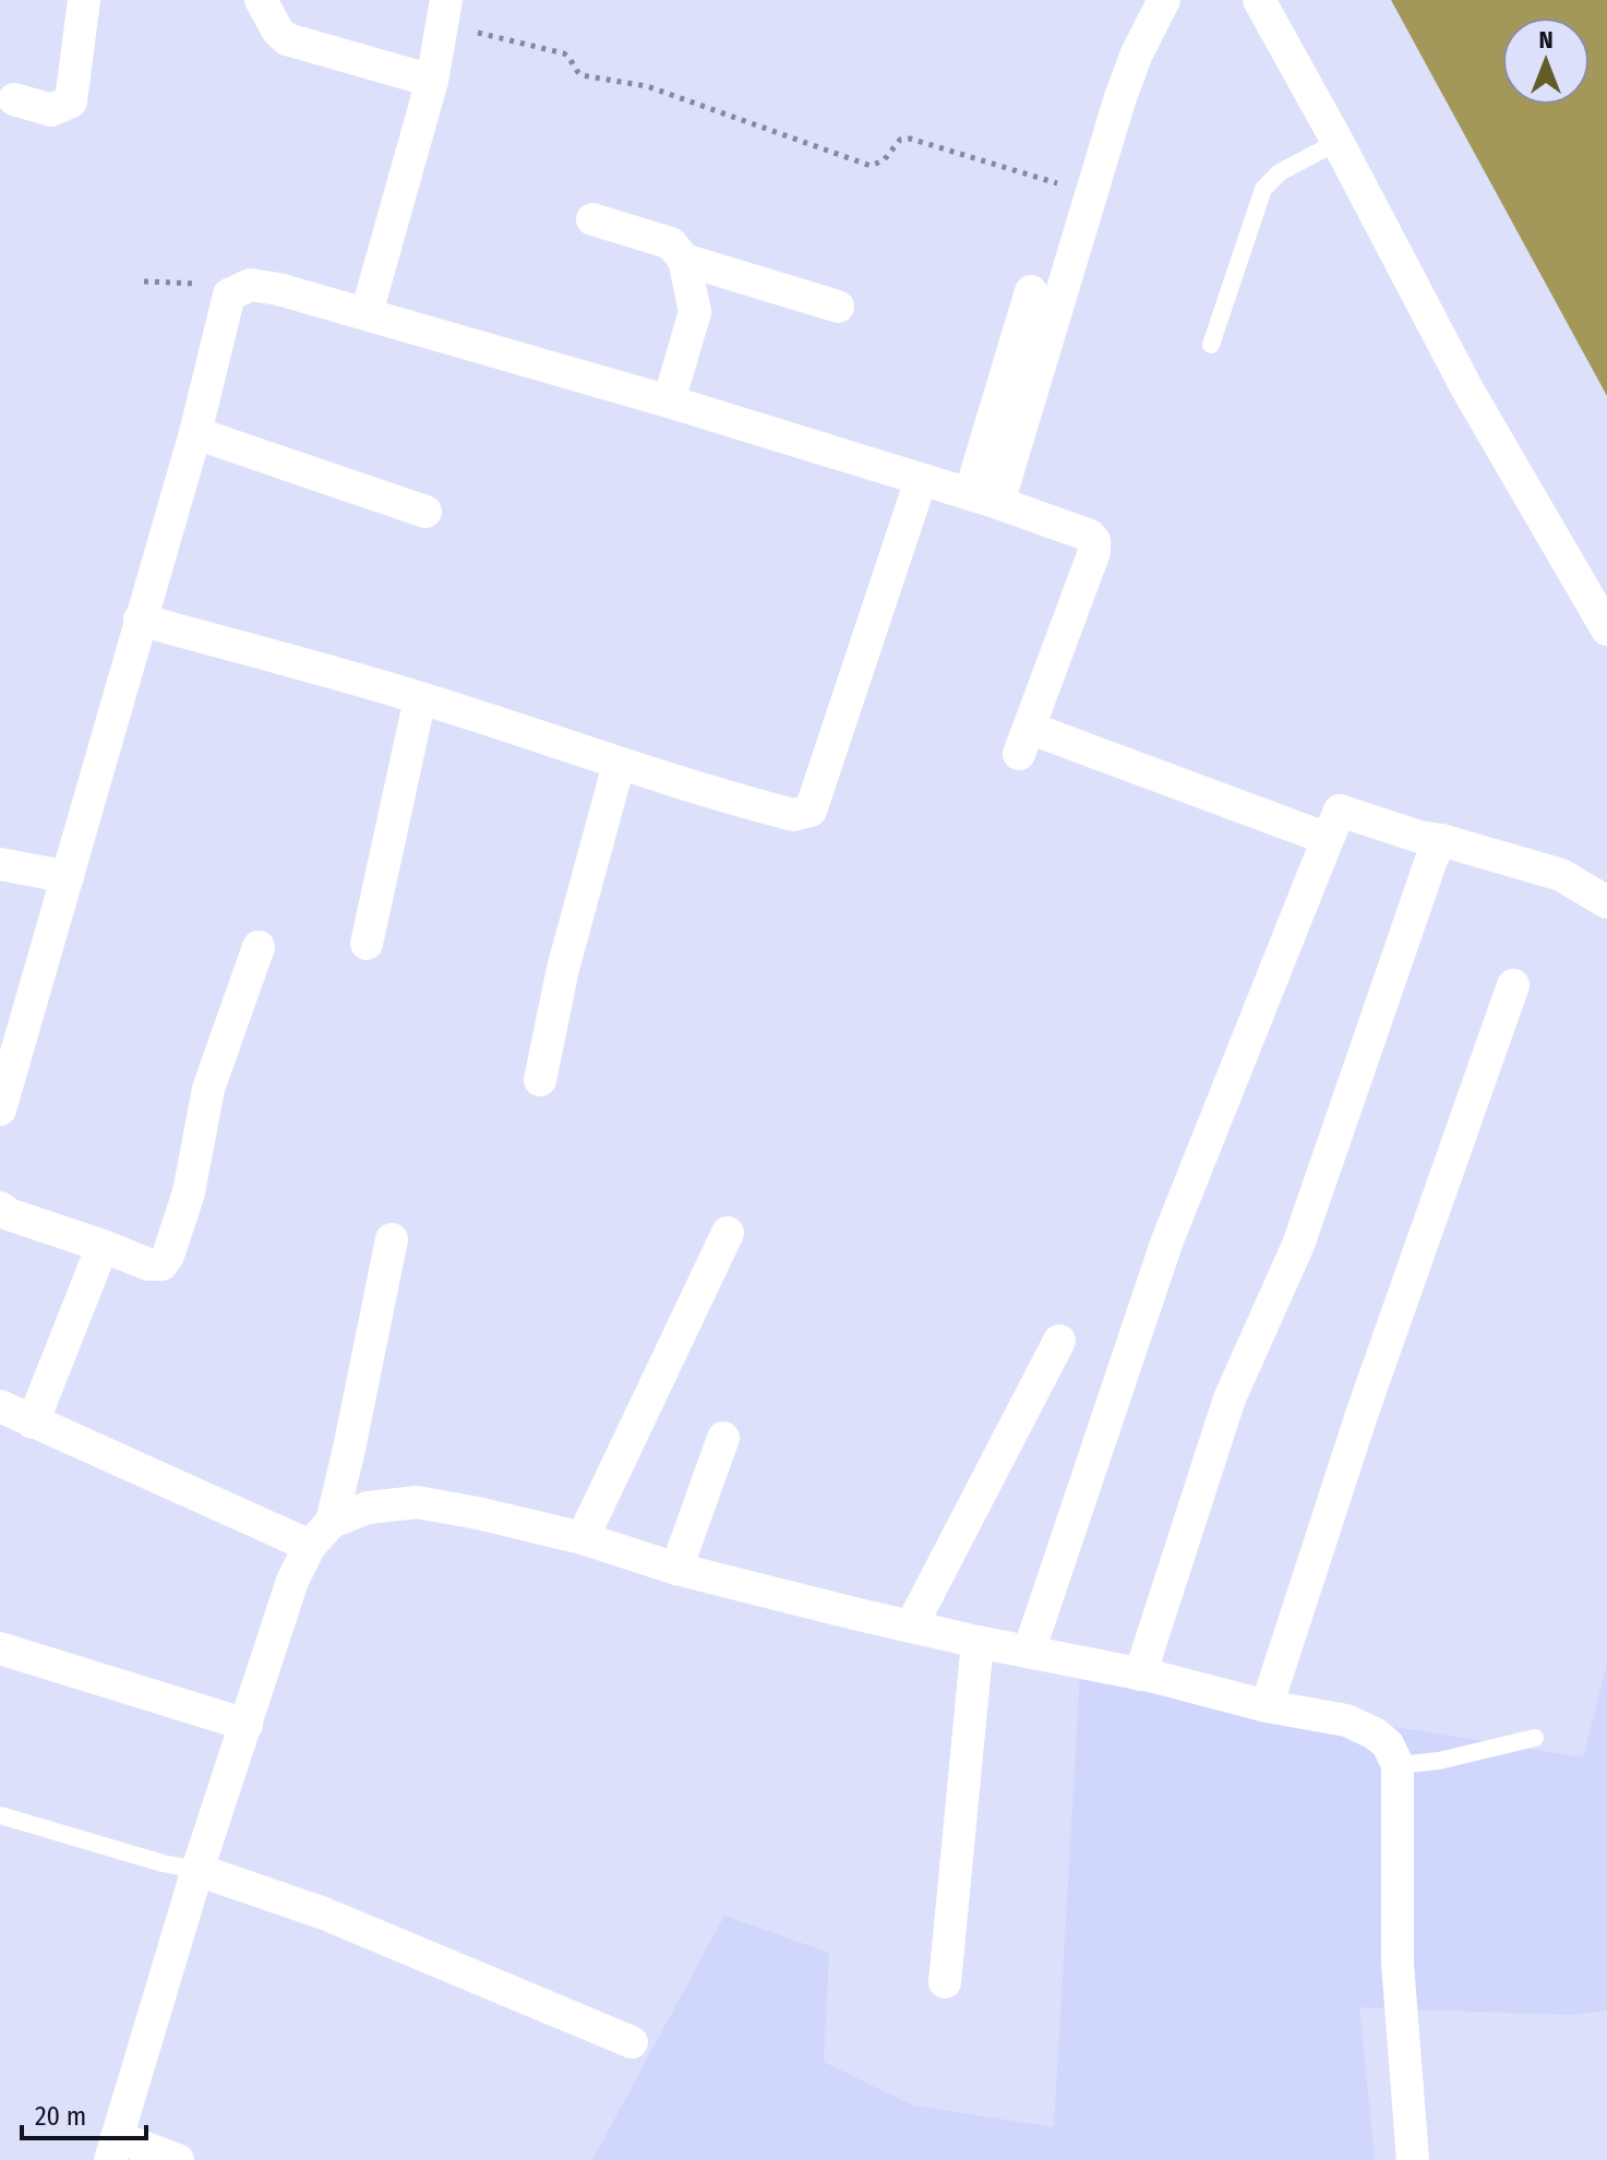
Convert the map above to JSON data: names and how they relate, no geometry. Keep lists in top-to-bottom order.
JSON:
{
  "scale_bar": "20 m",
  "north": "top"
}
